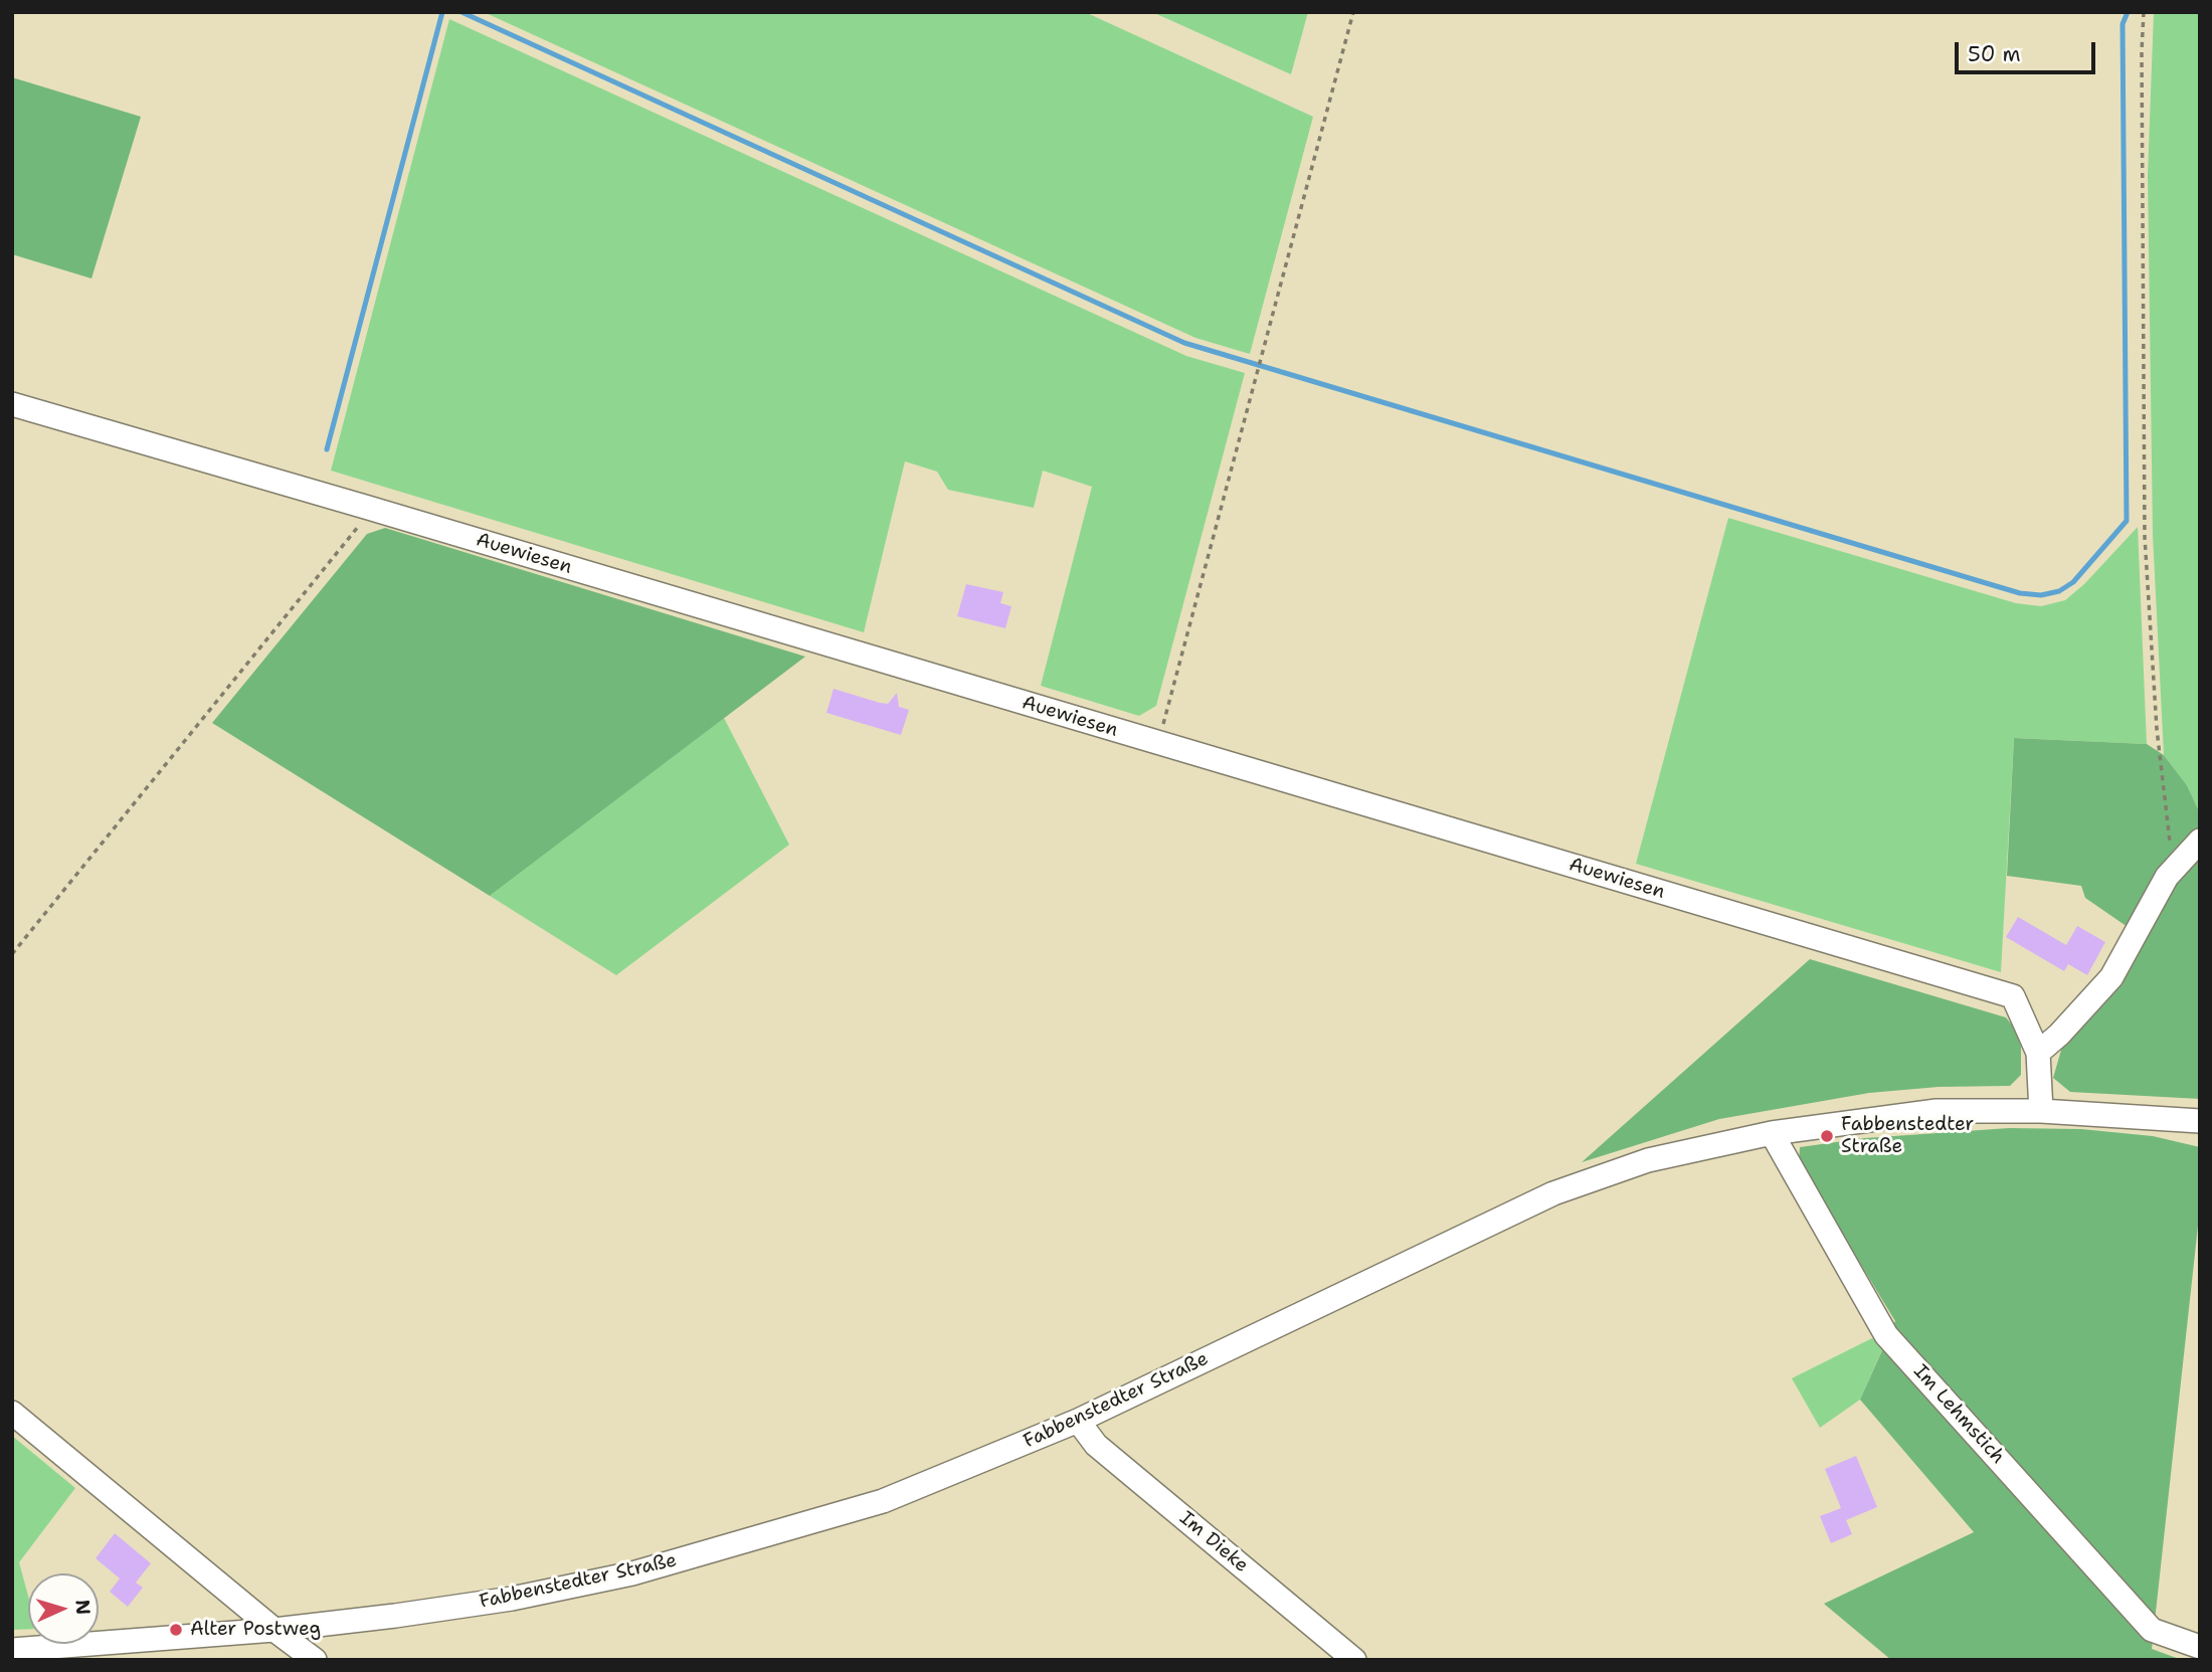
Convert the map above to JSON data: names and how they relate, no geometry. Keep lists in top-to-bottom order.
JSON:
{
  "streets": {
    "street": [
      "Auewiesen",
      "Fabbenstedter Straße",
      "Im Lehmstich",
      "Im Dieke"
    ]
  },
  "crossings": [
    ["Auewiesen", "Fabbenstedter Straße"],
    ["Fabbenstedter Straße", "Im Lehmstich"],
    ["Fabbenstedter Straße", "Im Dieke"]
  ],
  "places": ["Fabbenstedter Straße", "Alter Postweg"],
  "scale_bar": "50 m",
  "north": "right"
}
